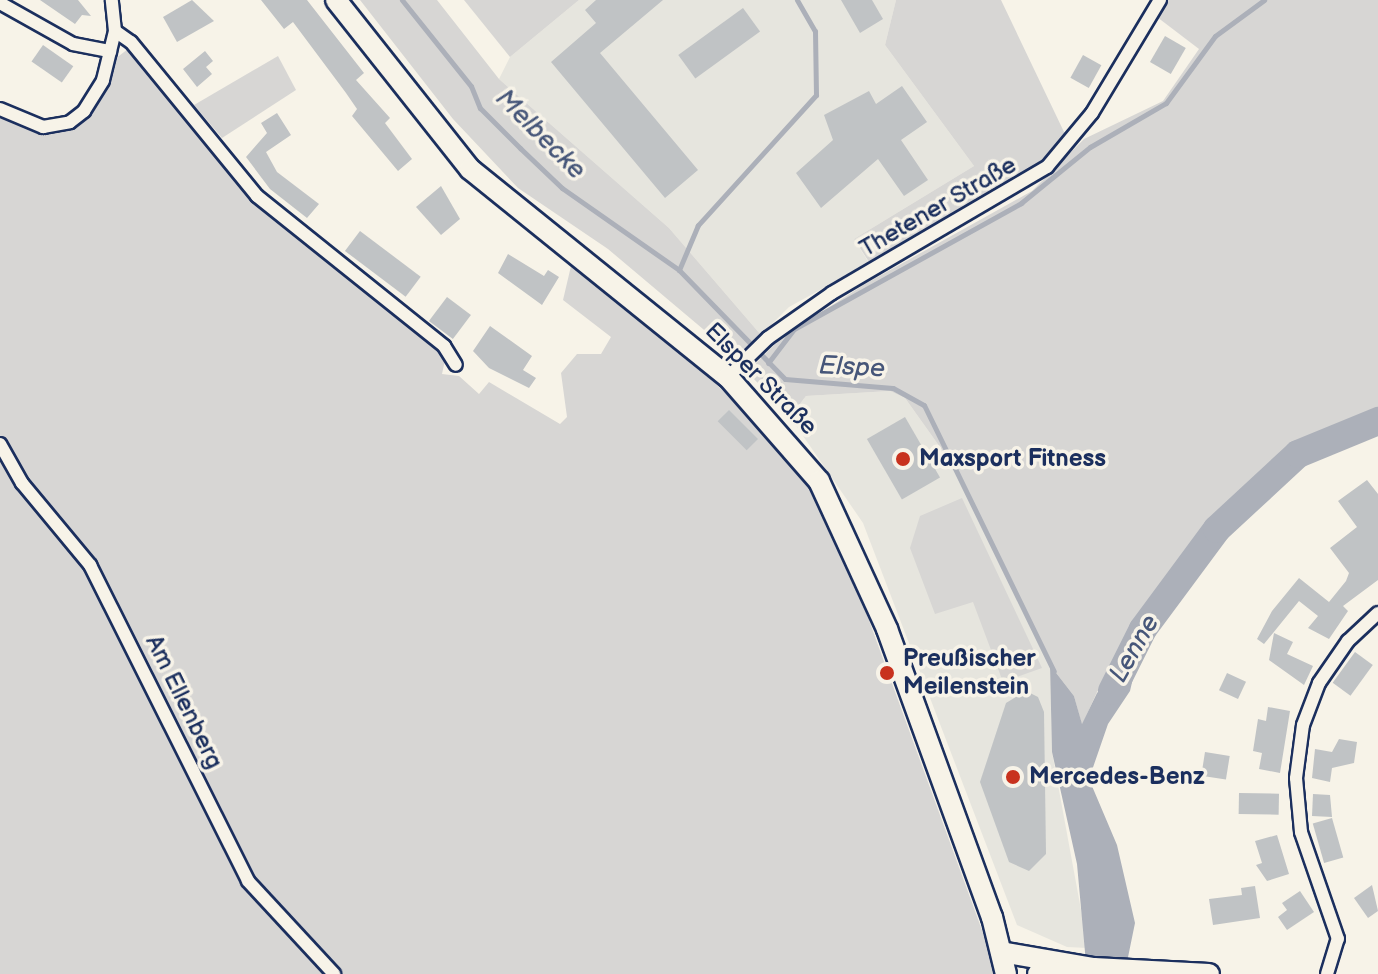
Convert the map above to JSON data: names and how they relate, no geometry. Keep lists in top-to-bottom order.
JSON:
{
  "streets": {
    "main road": ["Elsper Straße"],
    "street": ["Thetener Straße", "Am Ellenberg"]
  },
  "crossings": [
    ["Thetener Straße", "Elsper Straße"]
  ],
  "water": ["Melbecke", "Elspe", "Lenne"],
  "places": ["Maxsport Fitness", "Preußischer Meilenstein", "Mercedes-Benz"]
}
